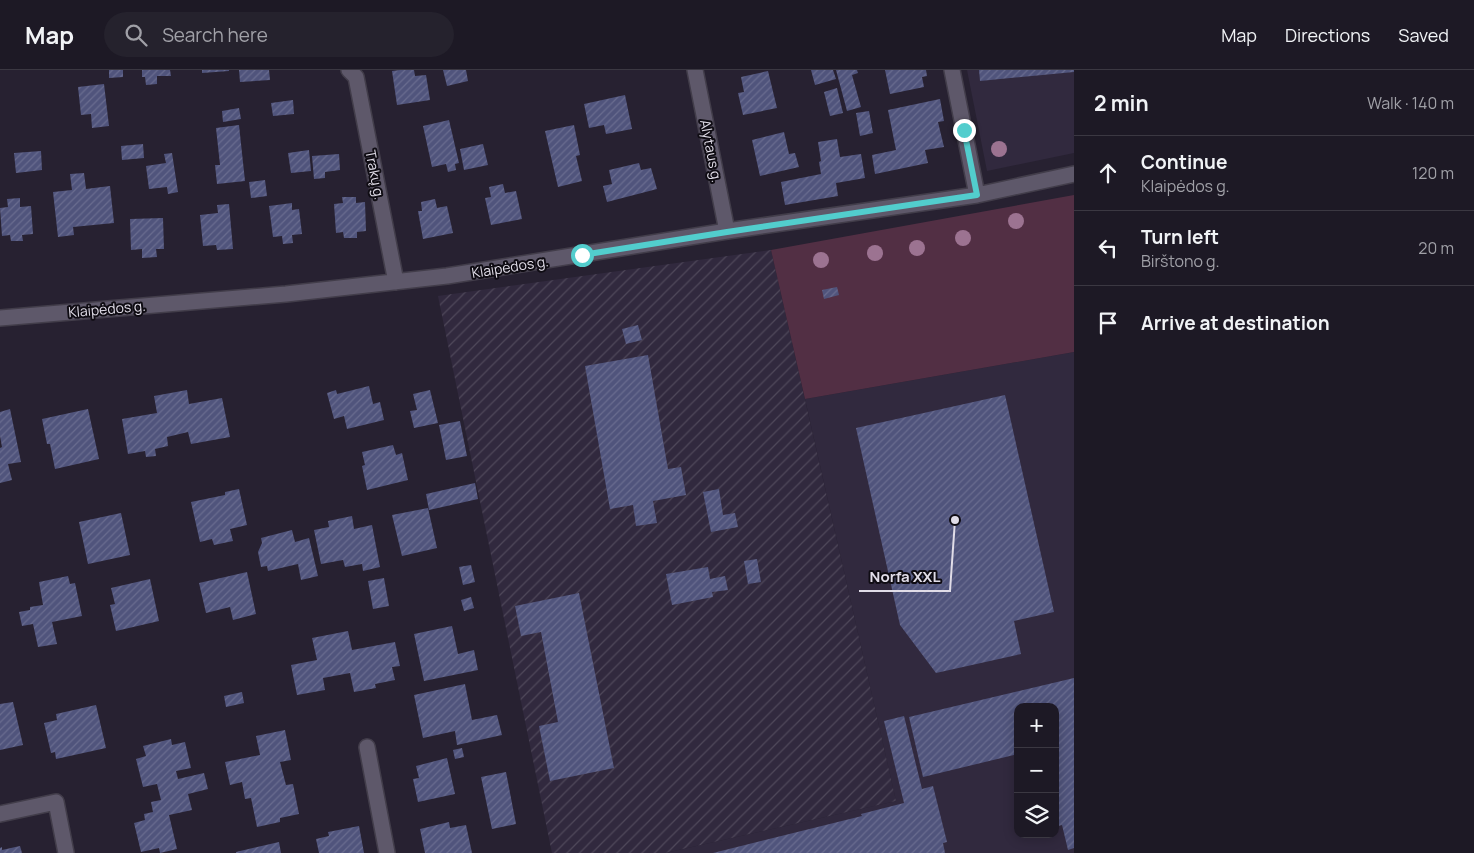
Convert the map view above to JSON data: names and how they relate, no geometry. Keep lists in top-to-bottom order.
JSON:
{
  "streets": {
    "street": ["Alytaus g.", "Trakų g.", "Klaipėdos g."]
  },
  "crossings": [
    ["Alytaus g.", "Klaipėdos g."],
    ["Trakų g.", "Klaipėdos g."]
  ],
  "places": ["Norfa XXL"],
  "page": {
    "header": "Map",
    "search": "Search here",
    "nav": ["Map", "Directions", "Saved"],
    "heading": ["2 min", "Walk · 140 m"],
    "list": [
      ["Continue", "Klaipėdos g.", "120 m"],
      ["Turn left", "Birštono g.", "20 m"],
      "Arrive at destination"
    ],
    "map_buttons": ["+", "−"]
  }
}
